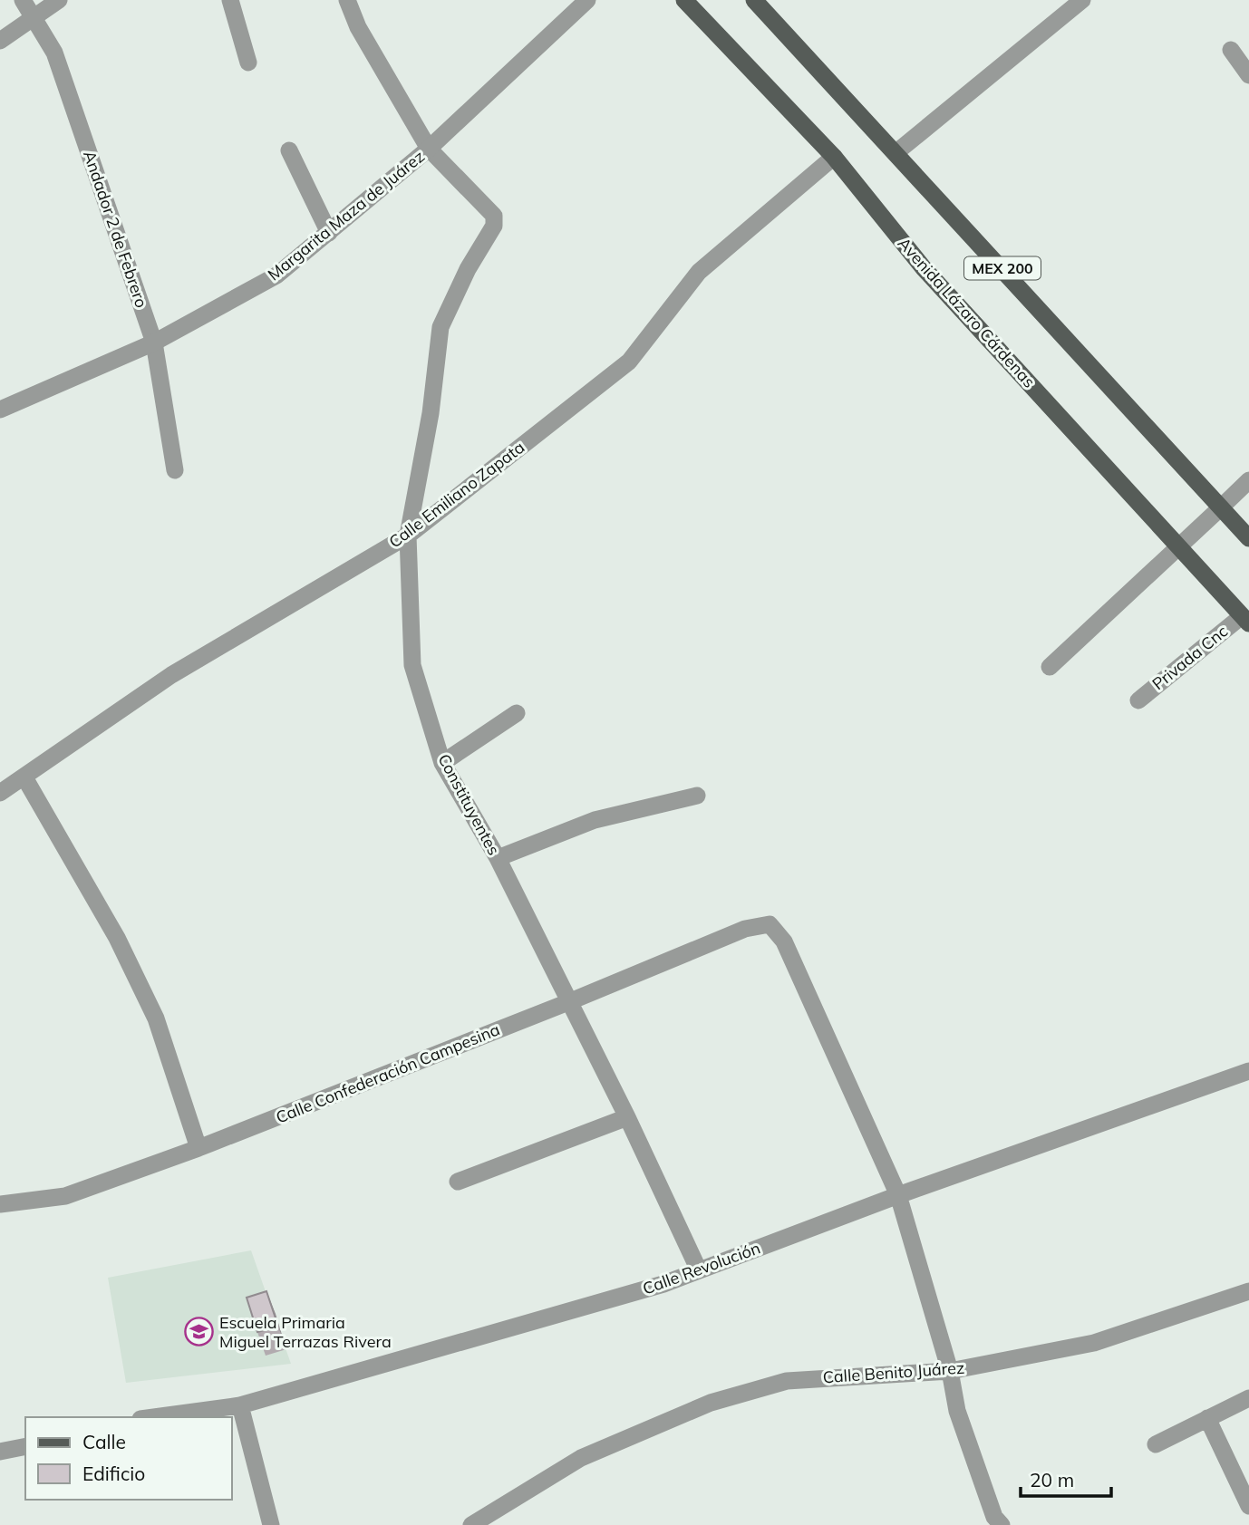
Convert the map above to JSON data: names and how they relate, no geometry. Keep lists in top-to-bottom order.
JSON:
{
  "streets": {
    "main road": ["MEX 200", "Avenida Lázaro Cárdenas"],
    "street": [
      "Margarita Maza de Juárez",
      "Andador 2 de Febrero",
      "Calle Emiliano Zapata",
      "Privada Cnc",
      "Constituyentes",
      "Calle Confederación Campesina",
      "Calle Revolución",
      "Calle Benito Juárez"
    ]
  },
  "crossings": [
    ["Margarita Maza de Juárez", "Andador 2 de Febrero"],
    ["Margarita Maza de Juárez", "Constituyentes"],
    ["Avenida Lázaro Cárdenas", "Calle Emiliano Zapata"],
    ["Avenida Lázaro Cárdenas", "Privada Cnc"],
    ["Calle Emiliano Zapata", "Constituyentes"],
    ["Constituyentes", "Calle Confederación Campesina"],
    ["Constituyentes", "Calle Revolución"],
    ["Calle Confederación Campesina", "Calle Revolución"]
  ],
  "places": {
    "school or university": ["Escuela Primaria Miguel Terrazas Rivera"]
  },
  "legend": ["Calle", "Edificio"],
  "scale_bar": "20 m"
}
